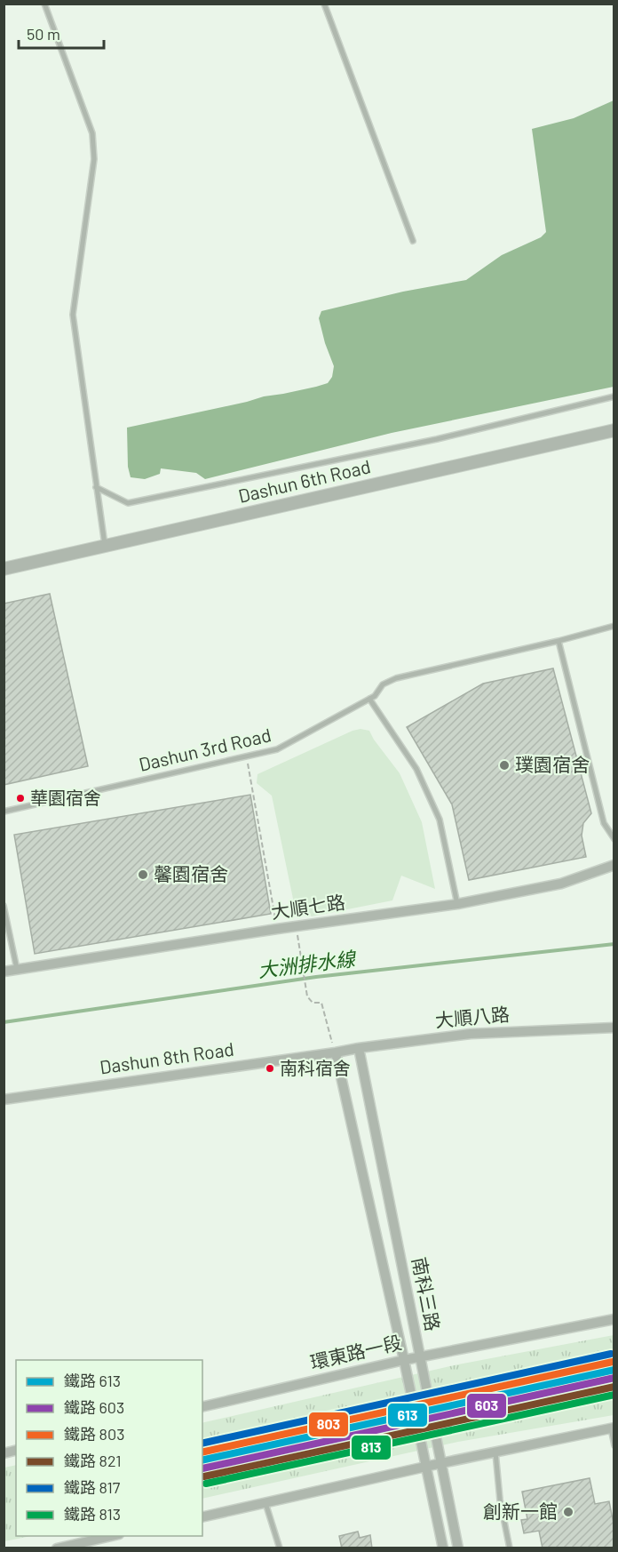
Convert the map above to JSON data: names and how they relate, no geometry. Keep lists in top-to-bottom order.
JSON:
{
  "streets": {
    "street": [
      "Dashun 6th Road",
      "大順七路",
      "大順八路",
      "Dashun 8th Road",
      "南科三路",
      "環東路一段"
    ],
    "lane": ["Dashun 3rd Road"]
  },
  "crossings": [
    ["大順八路", "Dashun 8th Road"],
    ["大順八路", "南科三路"],
    ["Dashun 8th Road", "南科三路"],
    ["南科三路", "環東路一段"]
  ],
  "water": ["大洲排水線"],
  "places": [
    "璞園宿舍",
    "華園宿舍",
    "馨園宿舍",
    "南科宿舍",
    "創新一館"
  ],
  "lines": [
    "rail line 817",
    "rail line 803",
    "rail line 613",
    "rail line 603",
    "rail line 821",
    "rail line 813"
  ],
  "legend": [
    "鐵路 613",
    "鐵路 603",
    "鐵路 803",
    "鐵路 821",
    "鐵路 817",
    "鐵路 813"
  ],
  "scale_bar": "50 m"
}
